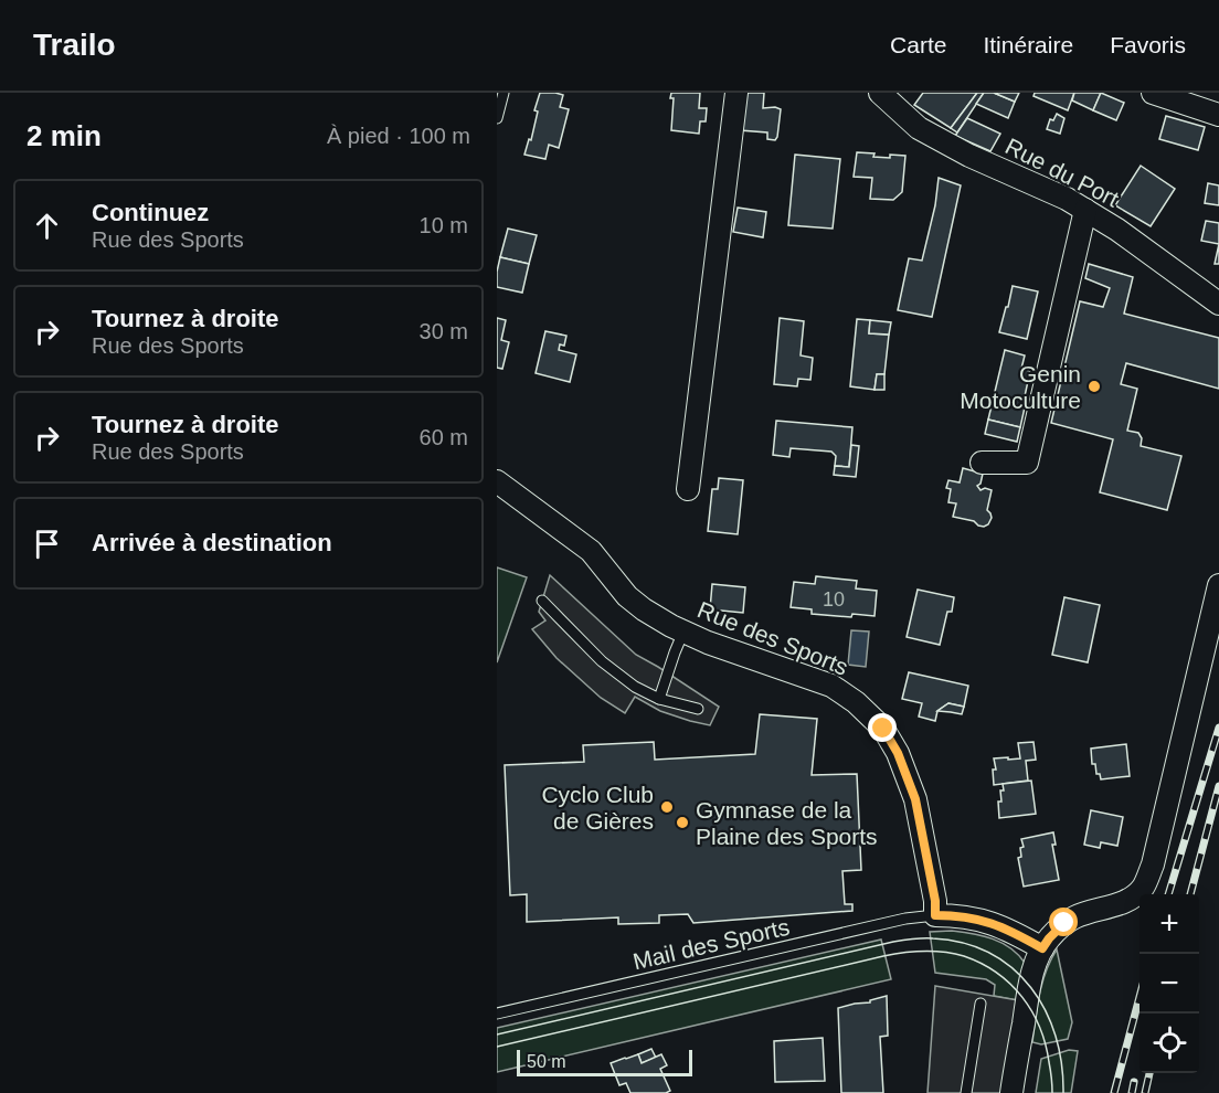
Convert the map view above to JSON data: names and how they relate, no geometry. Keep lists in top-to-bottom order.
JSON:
{
  "streets": {
    "street": ["Rue du Port", "Rue des Sports"],
    "lane": ["Mail des Sports"]
  },
  "crossings": [
    ["Rue des Sports", "Mail des Sports"]
  ],
  "places": ["Genin Motoculture", "Cyclo Club de Gières", "Gymnase de la Plaine des Sports"],
  "house_numbers": ["10"],
  "scale_bar": "50 m",
  "page": {
    "header": "Trailo",
    "nav": ["Carte", "Itinéraire", "Favoris"],
    "heading": ["2 min", "À pied · 100 m"],
    "list": [
      ["Continuez", "Rue des Sports", "10 m"],
      ["Tournez à droite", "Rue des Sports", "30 m"],
      ["Tournez à droite", "Rue des Sports", "60 m"],
      "Arrivée à destination"
    ],
    "map_buttons": ["+", "−"],
    "scale": "50 m"
  }
}
